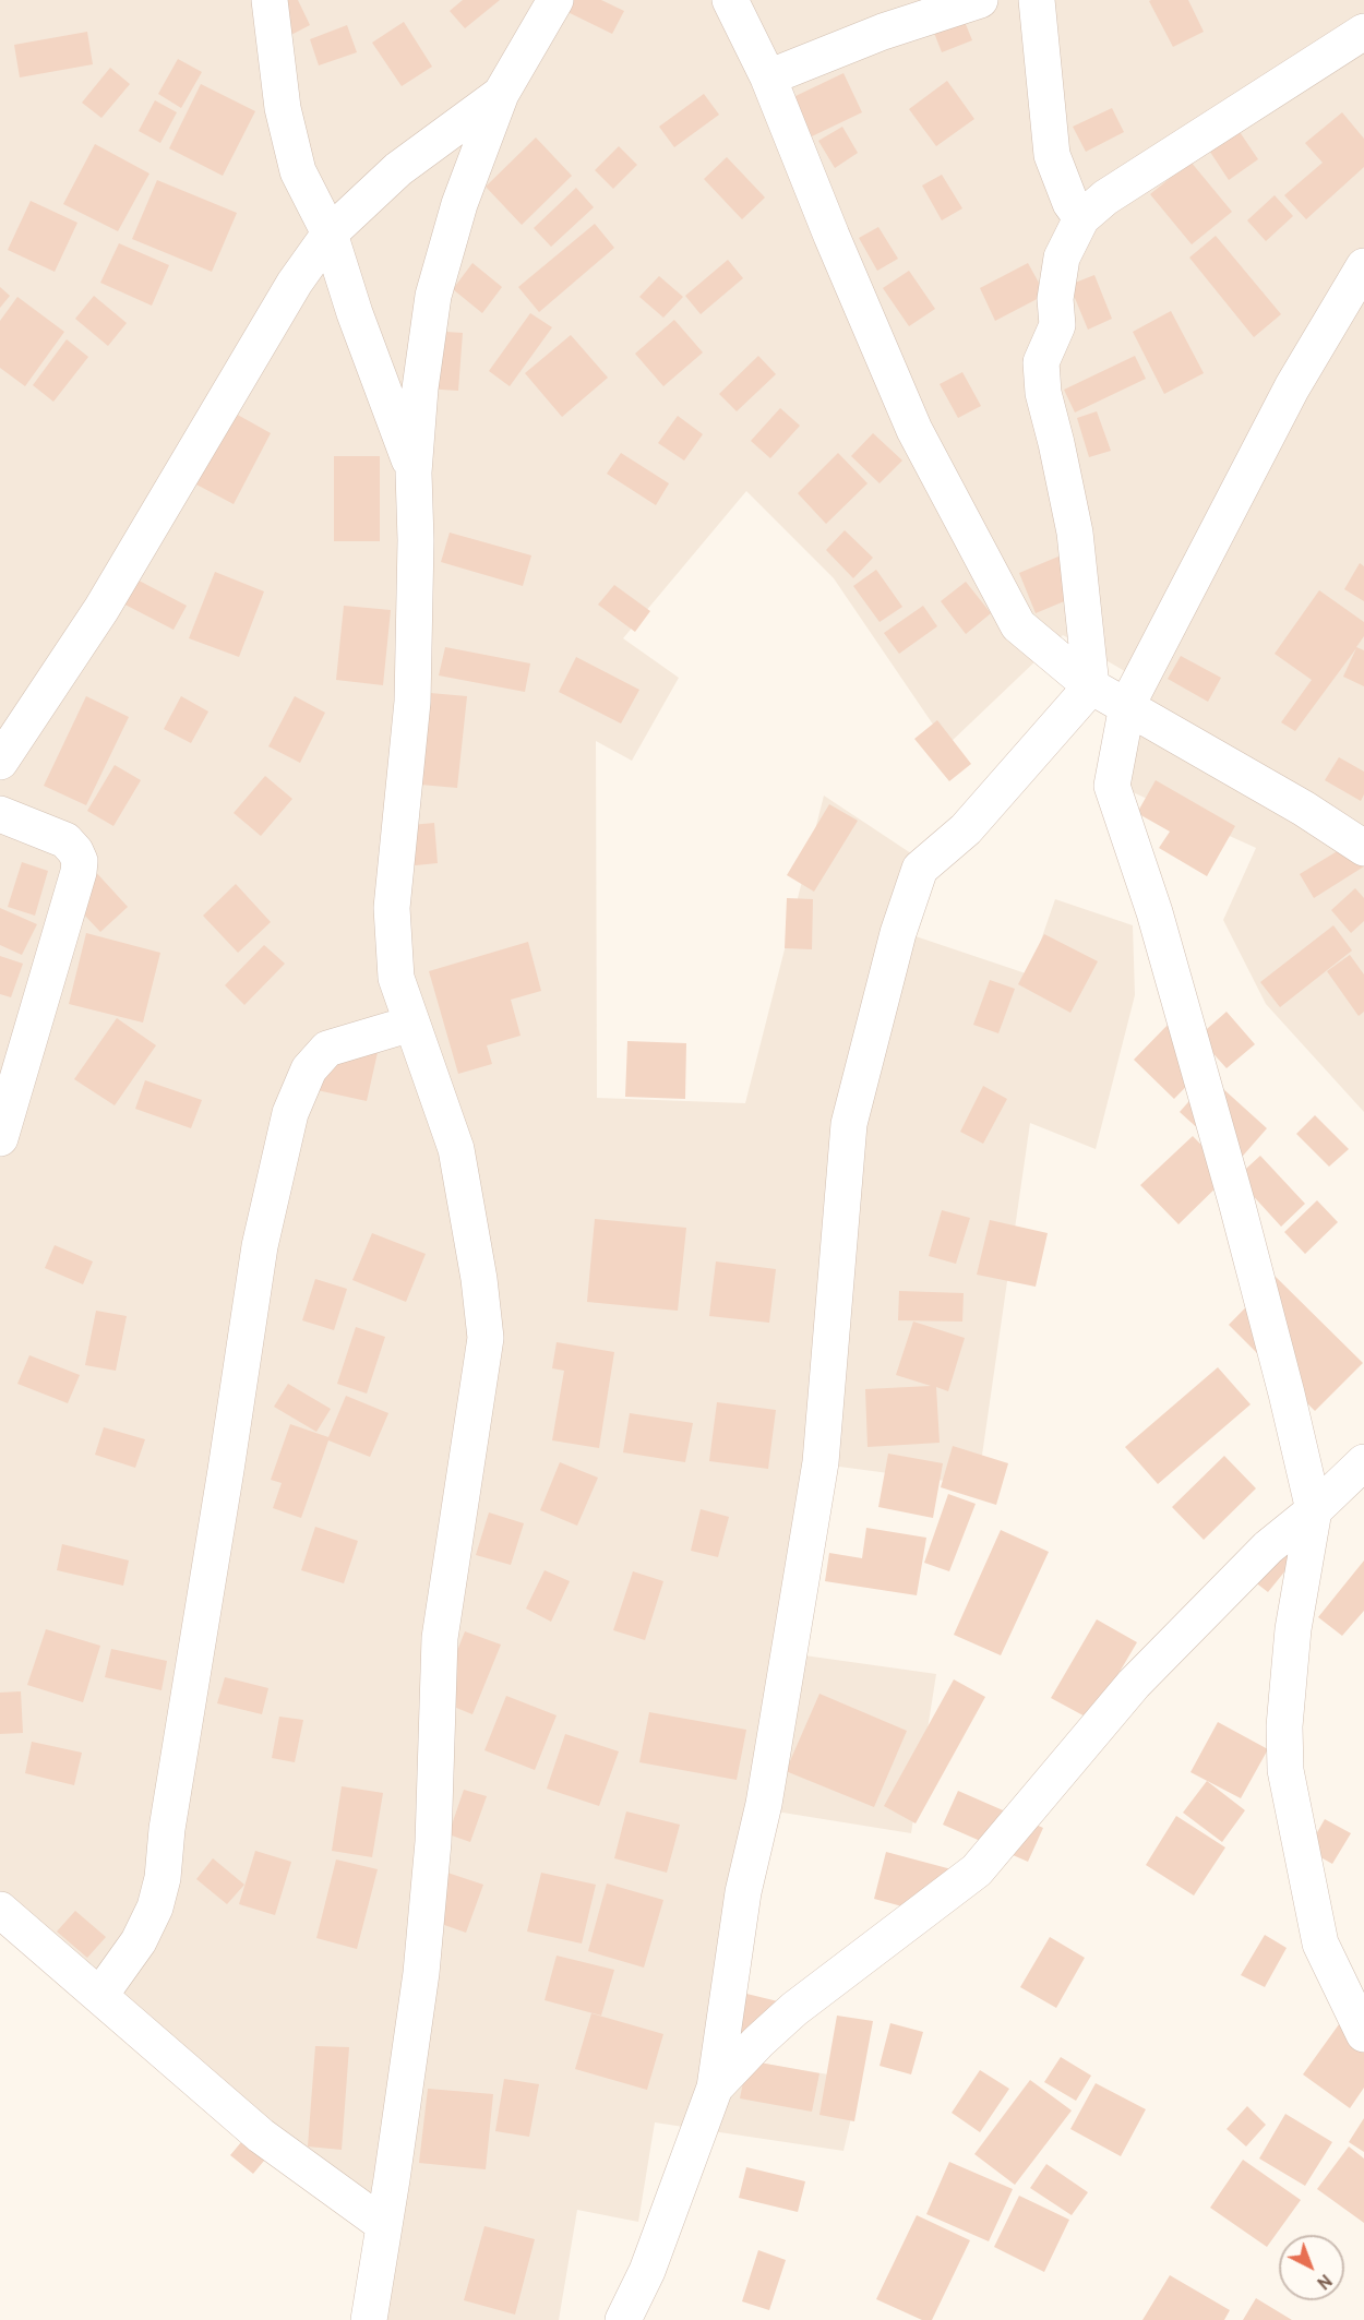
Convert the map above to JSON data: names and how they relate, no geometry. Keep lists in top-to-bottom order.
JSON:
{
  "north": "bottom right"
}
